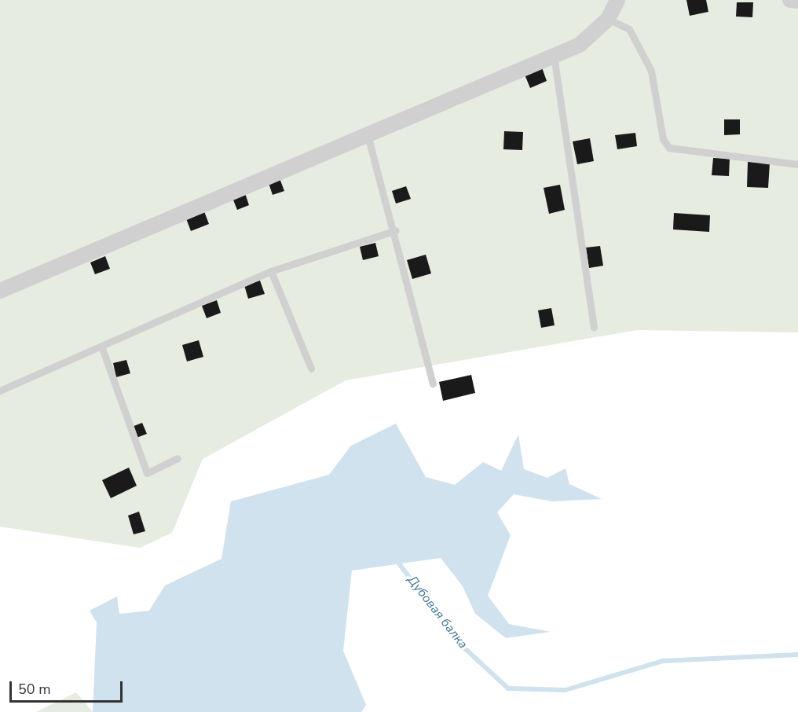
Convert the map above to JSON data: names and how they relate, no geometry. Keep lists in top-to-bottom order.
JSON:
{
  "water": ["Дубовая балка"],
  "scale_bar": "50 m"
}
